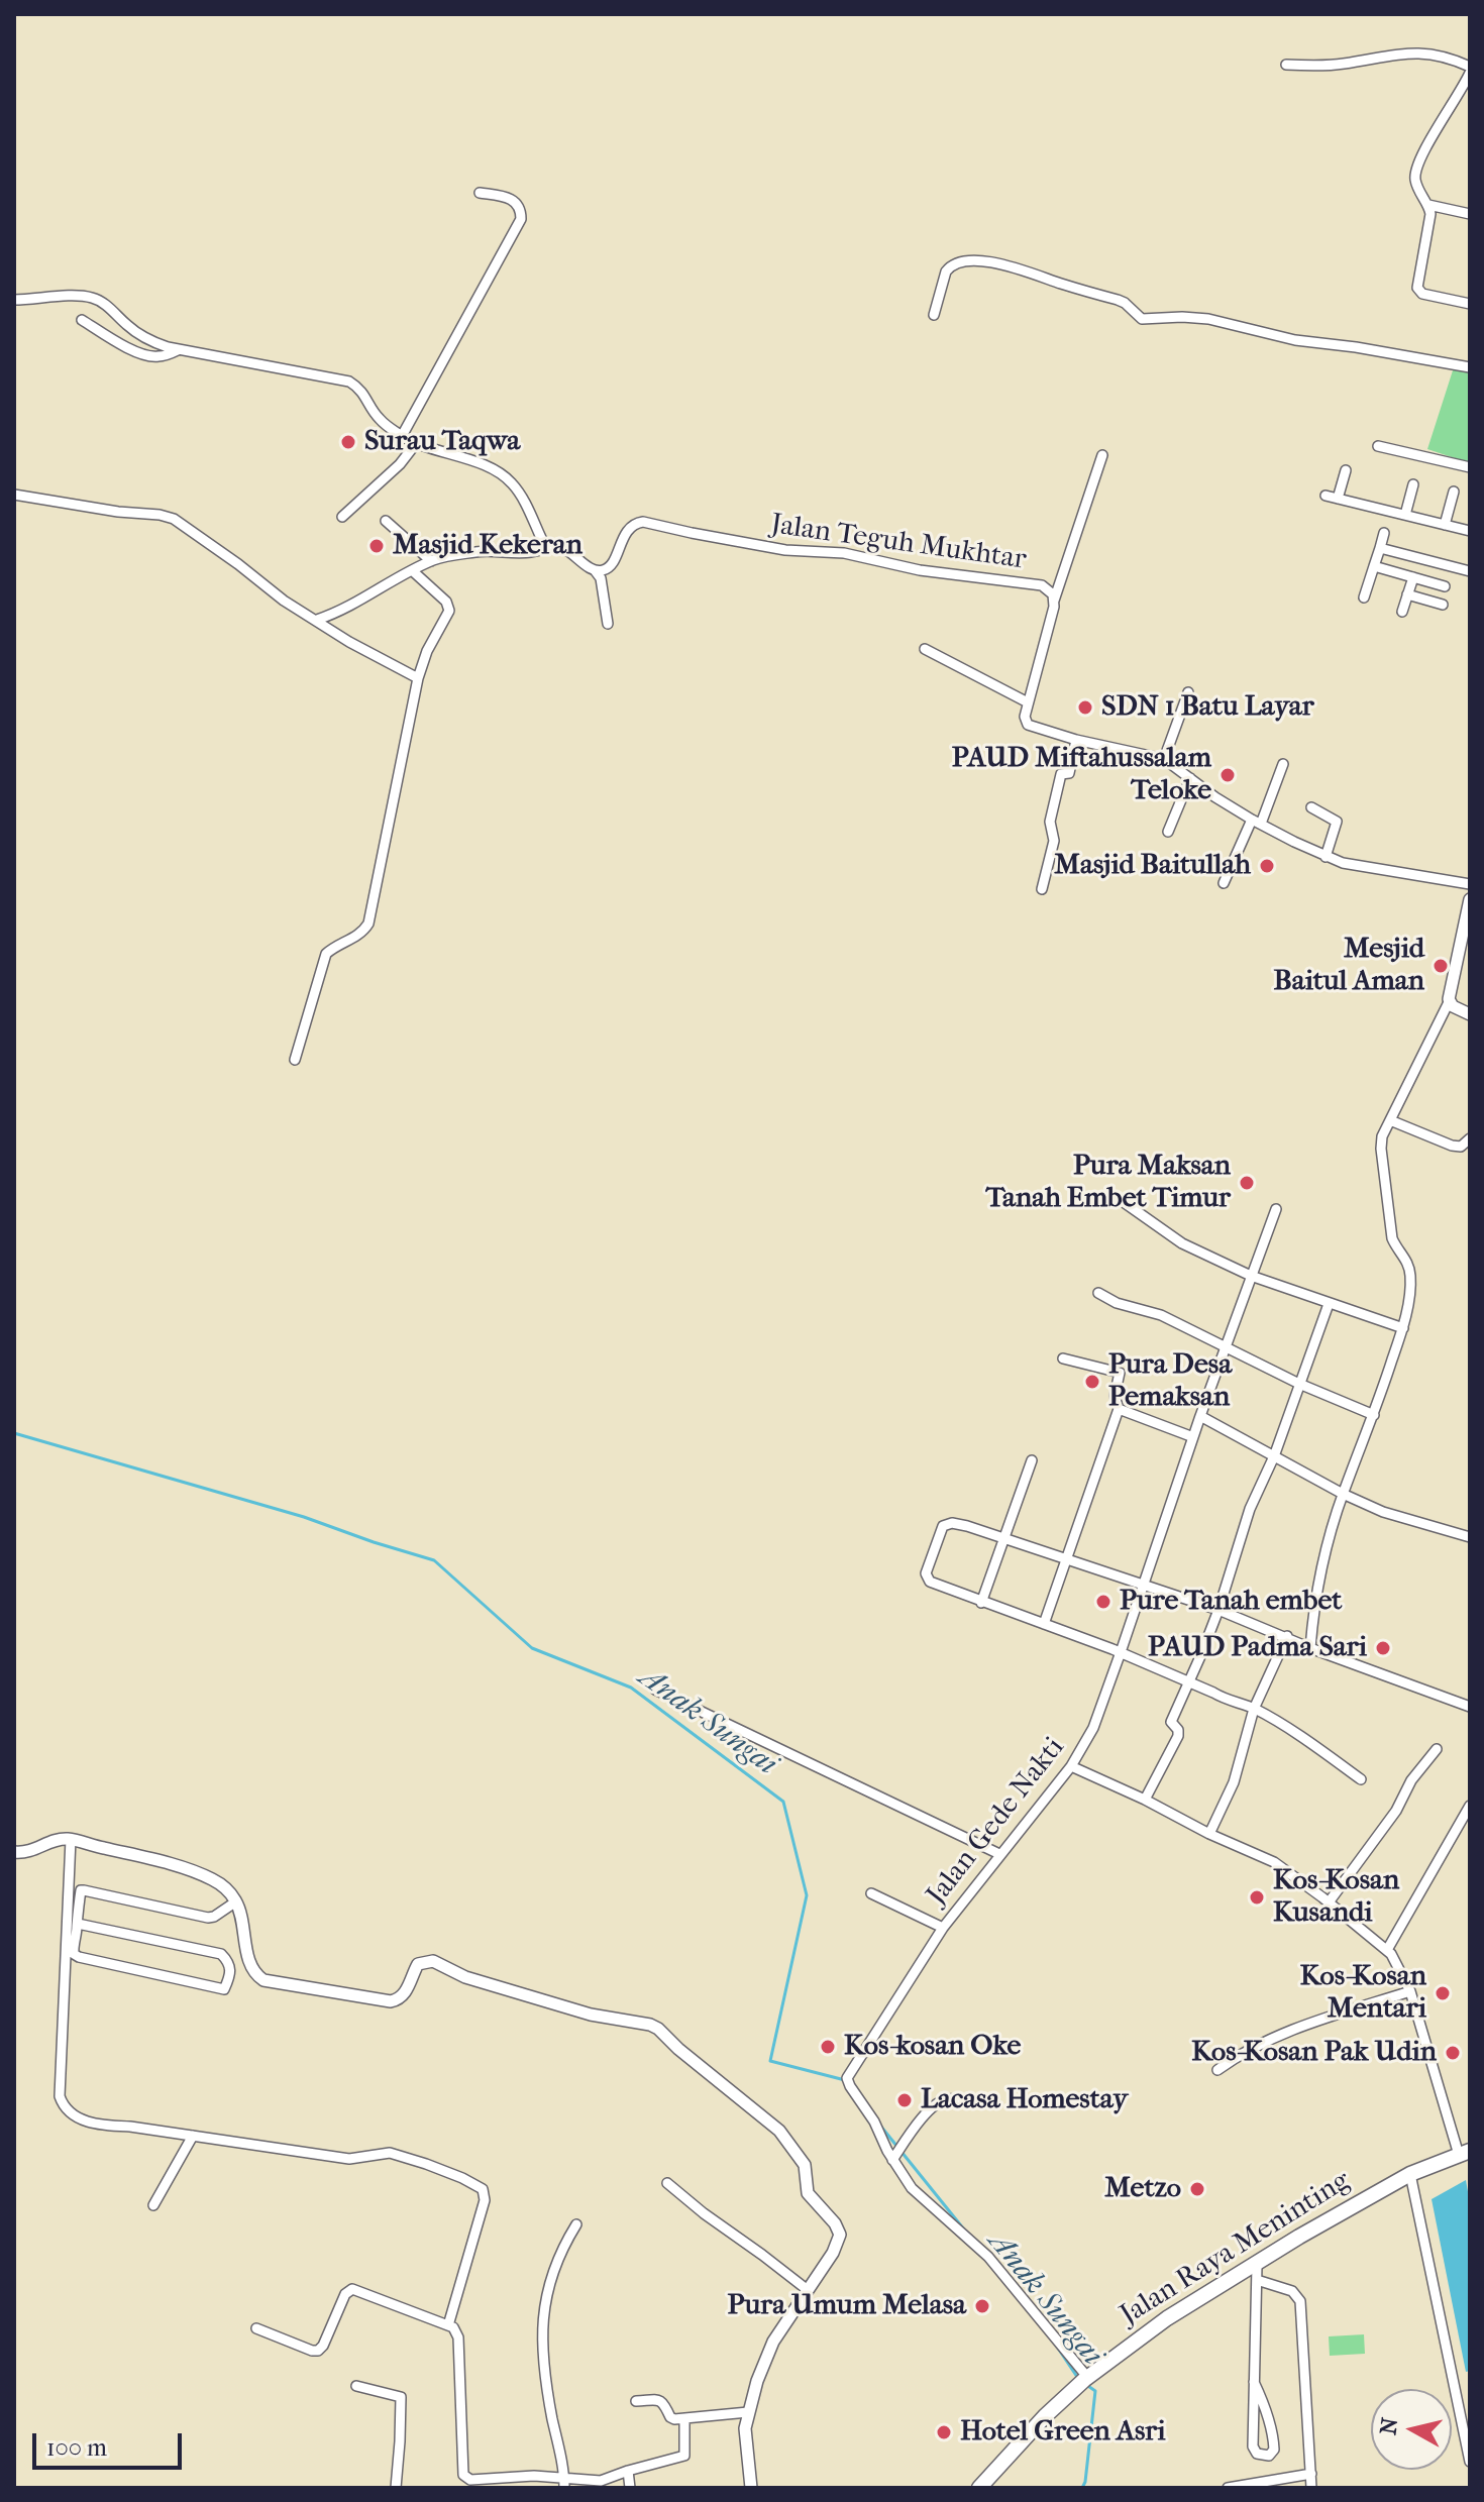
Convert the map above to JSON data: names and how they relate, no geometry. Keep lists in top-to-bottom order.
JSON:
{
  "streets": {
    "highway": ["Jalan Raya Meninting"],
    "street": ["Jalan Teguh Mukhtar", "Jalan Gede Nakti"]
  },
  "crossings": [
    ["Jalan Gede Nakti", "Jalan Raya Meninting"]
  ],
  "water": ["Anak Sungai"],
  "places": [
    "Surau Taqwa",
    "Masjid Kekeran",
    "SDN 1 Batu Layar",
    "PAUD Miftahussalam Teloke",
    "Masjid Baitullah",
    "Mesjid Baitul Aman",
    "Pura Maksan Tanah Embet Timur",
    "Pura Desa Pemaksan",
    "Pure Tanah embet",
    "PAUD Padma Sari",
    "Kos-Kosan Kusandi",
    "Kos-Kosan Mentari",
    "Kos-kosan Oke",
    "Kos-Kosan Pak Udin",
    "Lacasa Homestay",
    "Metzo",
    "Pura Umum Melasa",
    "Hotel Green Asri"
  ],
  "scale_bar": "100 m",
  "north": "left"
}
